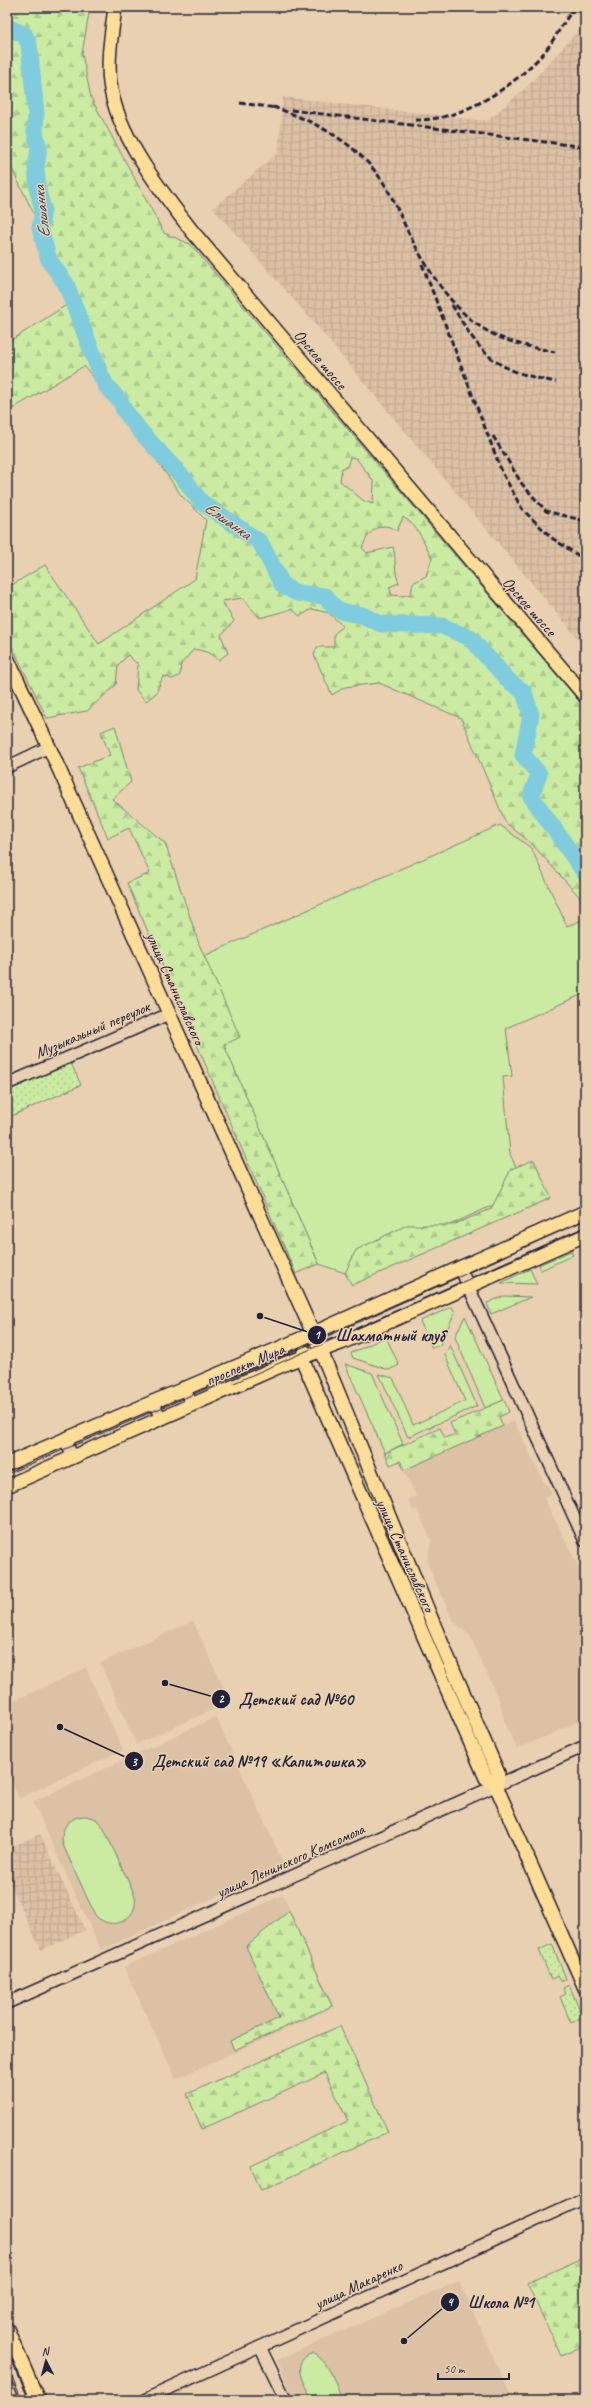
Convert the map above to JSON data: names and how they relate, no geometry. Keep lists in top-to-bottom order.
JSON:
{
  "streets": {
    "main road": ["Орское шоссе", "улица Станиславского", "проспект Мира"],
    "street": ["Музыкальный переулок", "улица Ленинского Комсомола", "улица Макаренко"]
  },
  "crossings": [
    ["улица Станиславского", "Музыкальный переулок"],
    ["улица Станиславского", "проспект Мира"],
    ["улица Станиславского", "улица Ленинского Комсомола"]
  ],
  "water": ["Елшанка"],
  "places": [
    "Шахматный клуб",
    "Детский сад №60",
    "Детский сад №19 «Капитошка»",
    "Школа №1"
  ],
  "scale_bar": "50 m",
  "north": "top"
}
